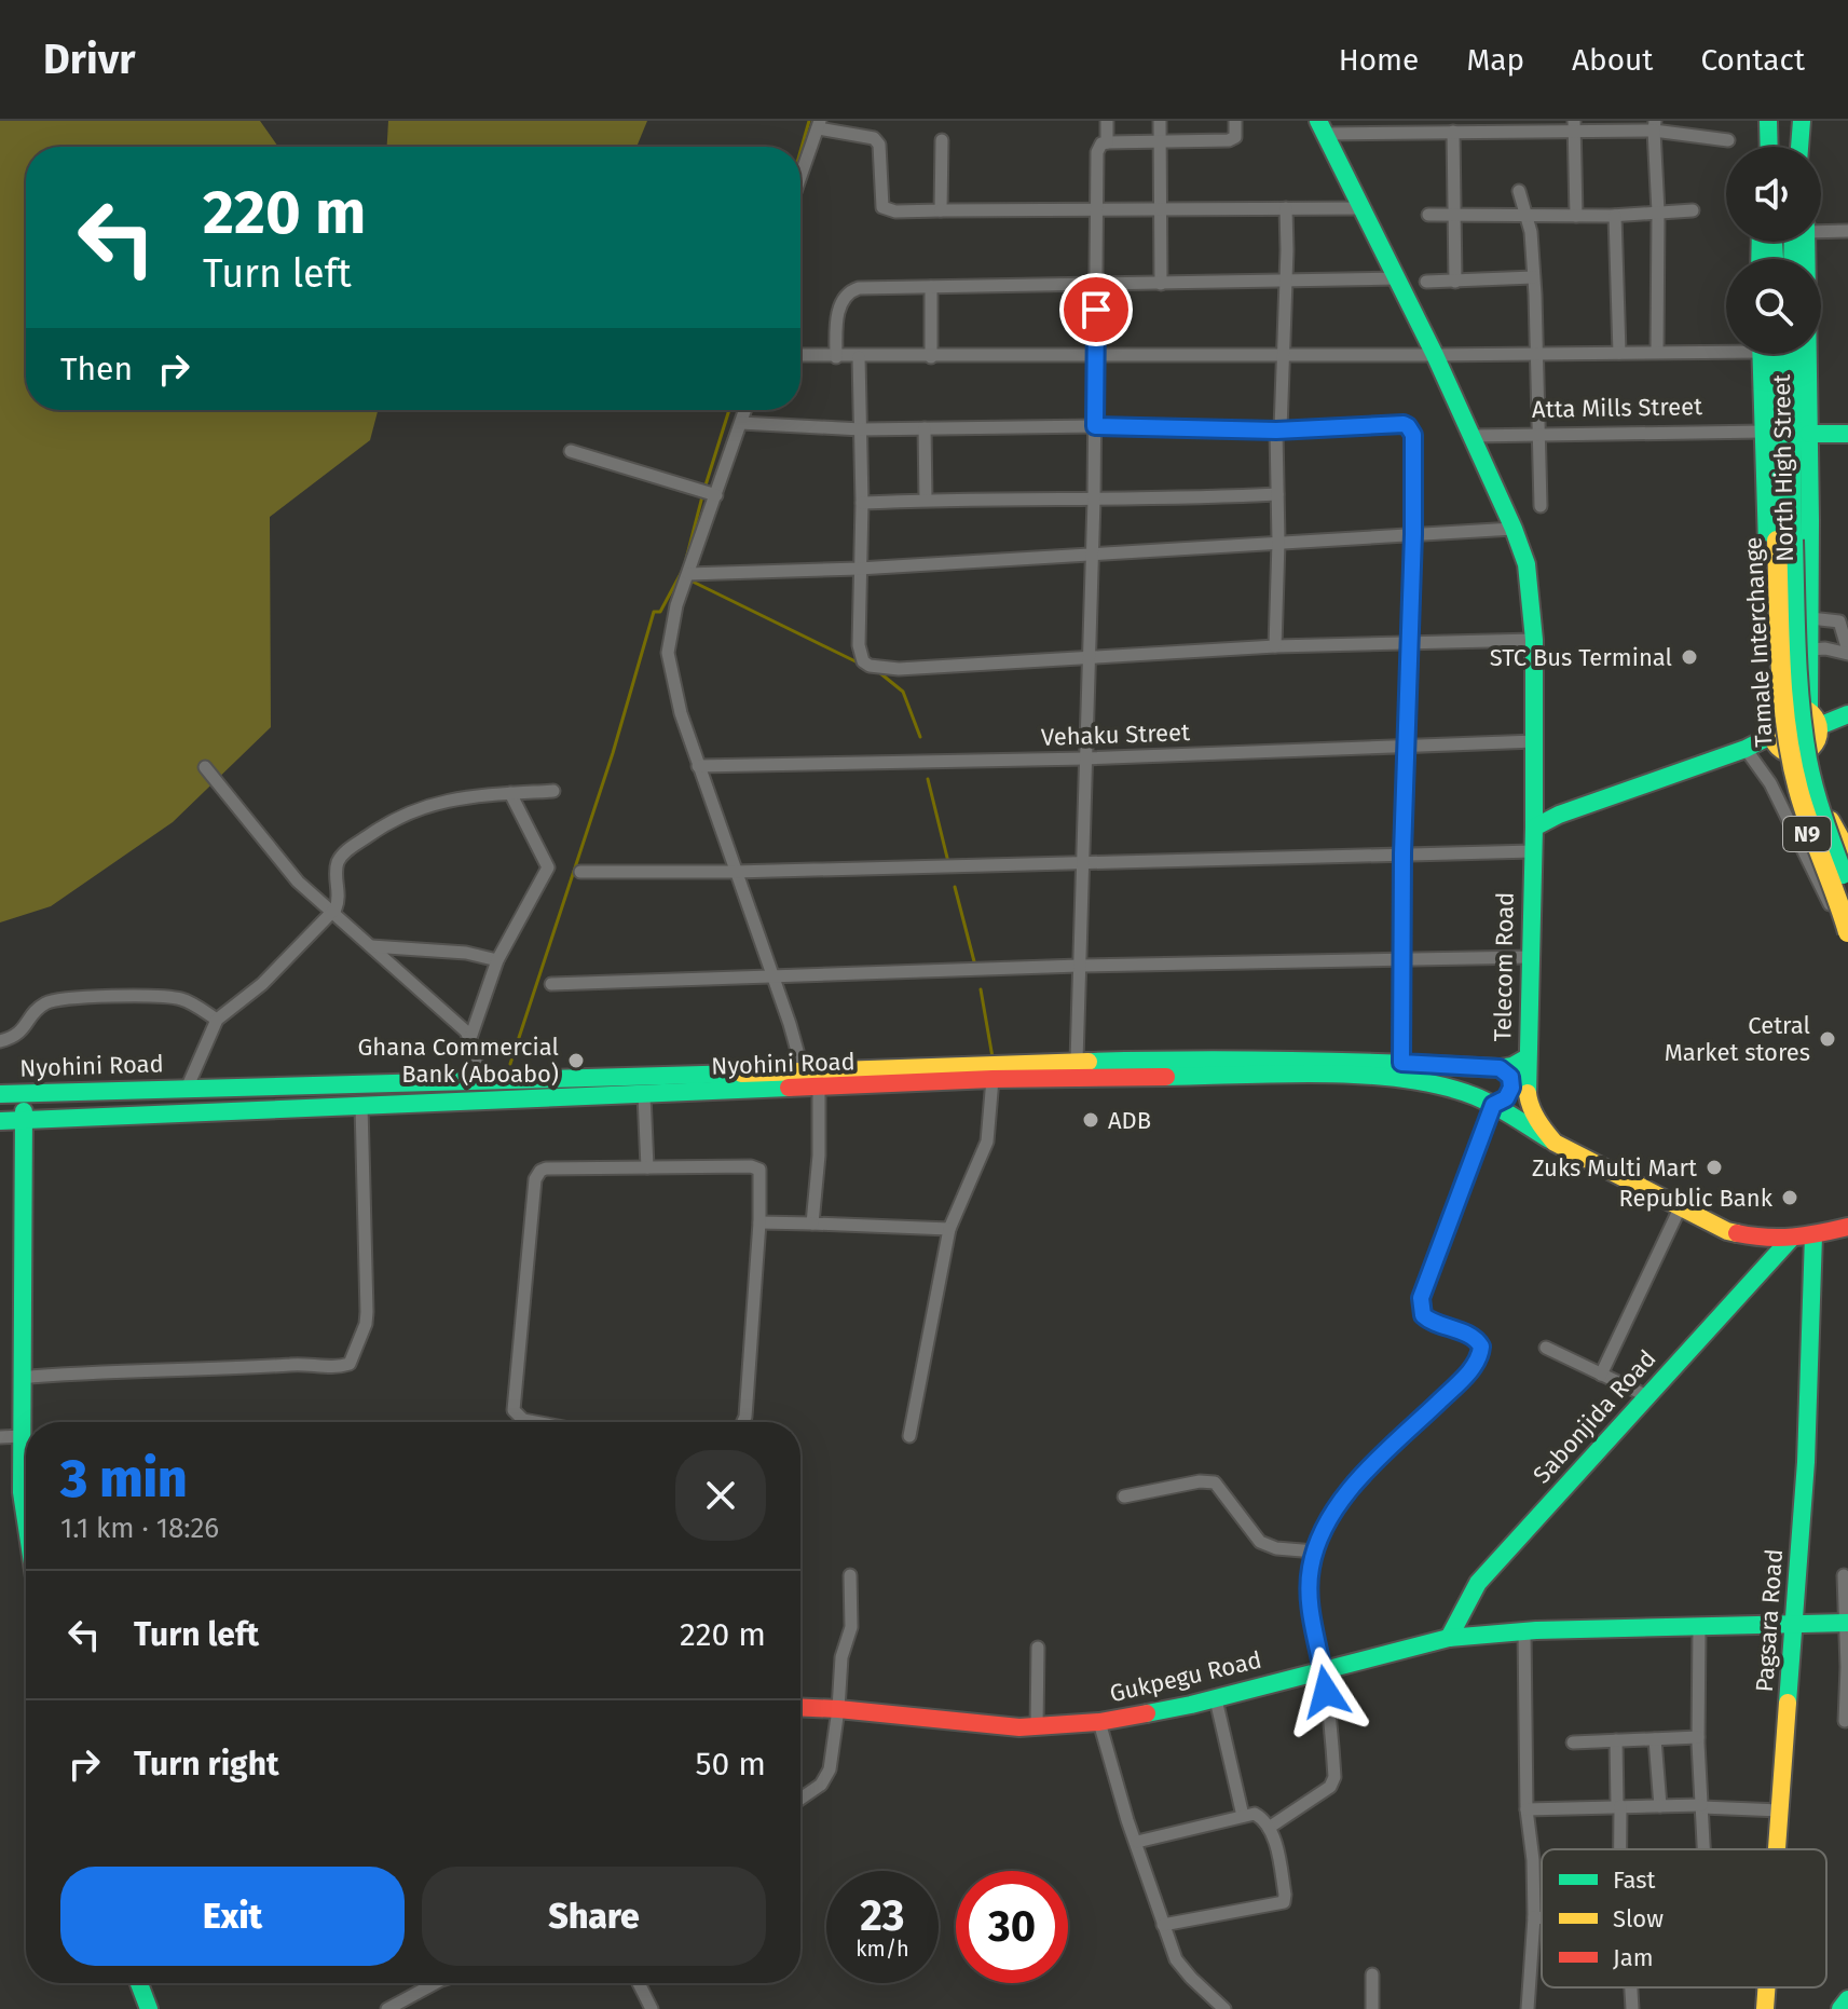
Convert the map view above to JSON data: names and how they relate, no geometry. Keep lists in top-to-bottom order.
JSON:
{
  "streets": {
    "main road": [
      "North High Street",
      "Tamale Interchange",
      "N9",
      "Telecom Road",
      "Nyohini Road",
      "Sabonjida Road",
      "Pagsara Road",
      "Gukpegu Road"
    ],
    "street": ["Atta Mills Street", "Vehaku Street"]
  },
  "crossings": [
    ["Atta Mills Street", "North High Street"],
    ["Atta Mills Street", "Telecom Road"],
    ["North High Street", "N9"],
    ["Vehaku Street", "Telecom Road"],
    ["Telecom Road", "Nyohini Road"],
    ["Telecom Road", "Sabonjida Road"],
    ["Telecom Road", "Pagsara Road"],
    ["Sabonjida Road", "Gukpegu Road"],
    ["Pagsara Road", "Gukpegu Road"]
  ],
  "places": [
    "STC Bus Terminal",
    "Cetral Market stores",
    "Ghana Commercial Bank (Aboabo)",
    "ADB",
    "Zuks Multi Mart",
    "Republic Bank"
  ],
  "legend": ["Fast", "Slow", "Jam"],
  "page": {
    "header": "Drivr",
    "nav": [
      "Home",
      "Map",
      "About",
      "Contact"
    ],
    "turn": ["220 m", "Turn left"],
    "then": "Then",
    "heading": ["3 min", "1.1 km · 18:26"],
    "list": [
      {
        "name": "Turn left",
        "value": "220 m"
      },
      {
        "name": "Turn right",
        "value": "50 m"
      }
    ],
    "buttons": ["Exit", "Share"],
    "speed": "23 km/h",
    "limit": "30"
  }
}
